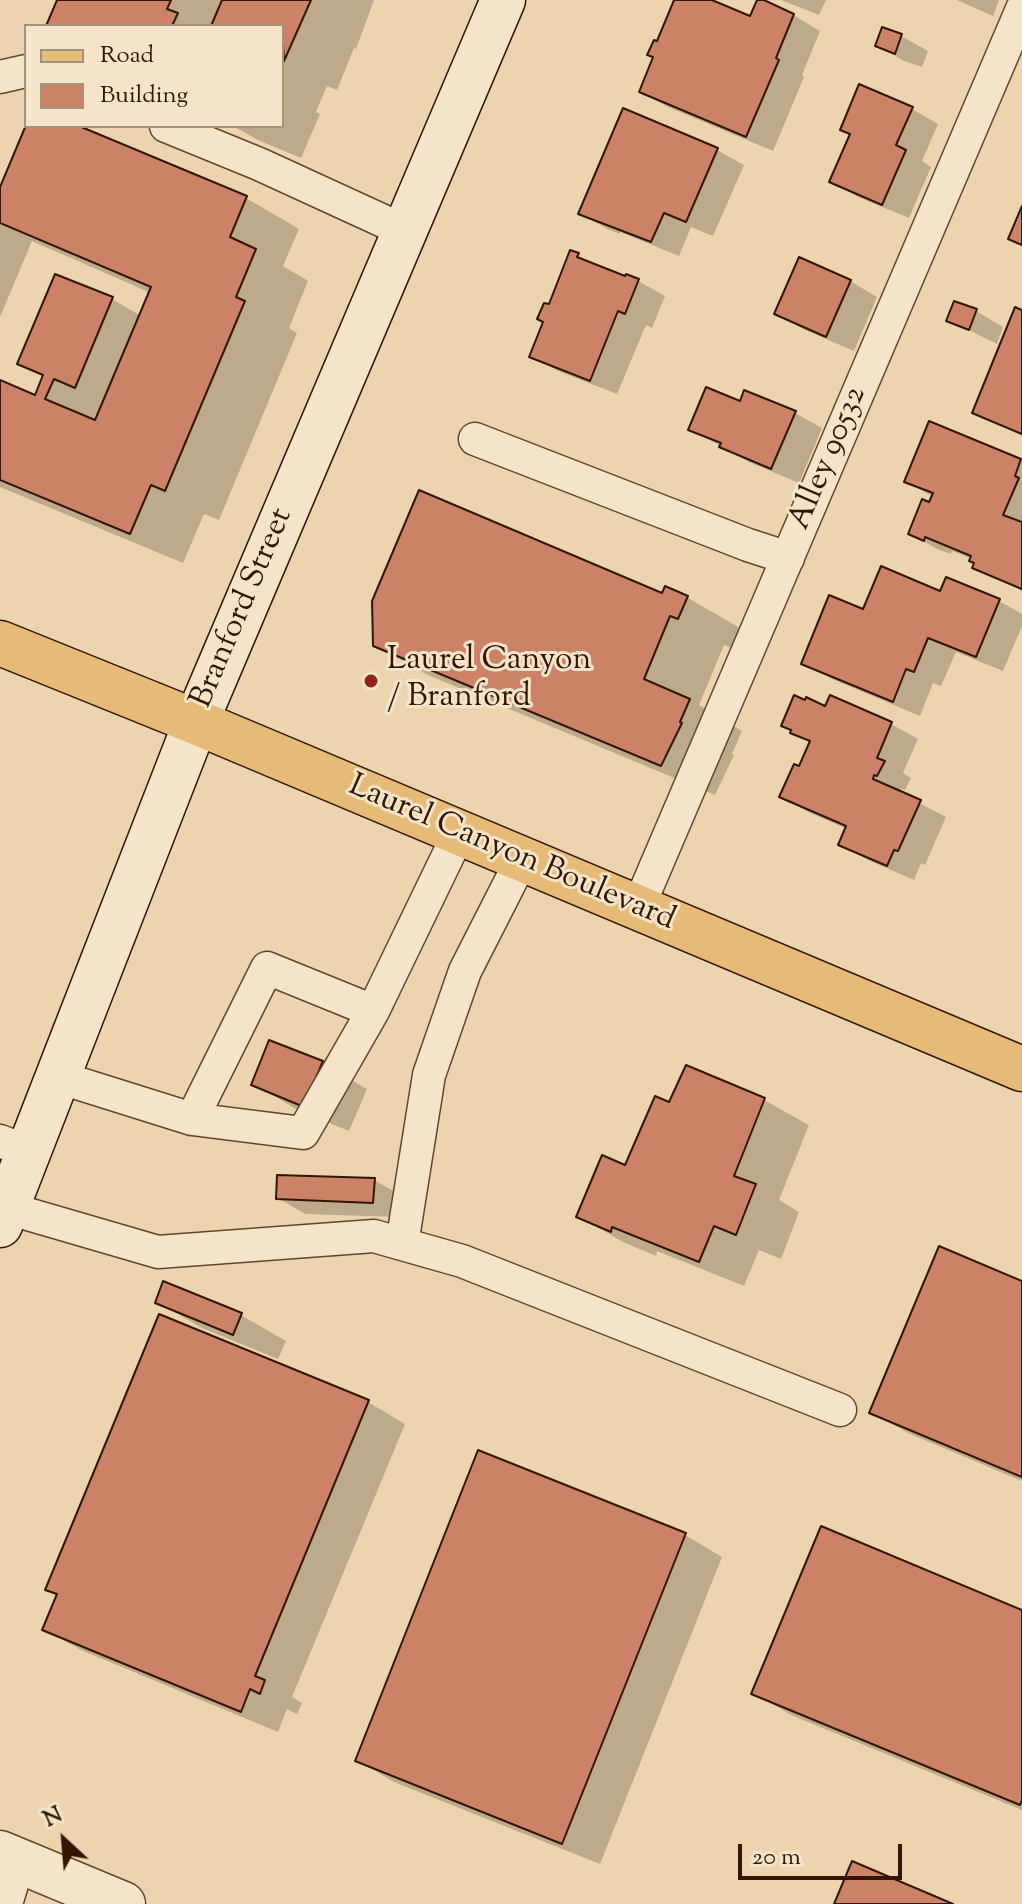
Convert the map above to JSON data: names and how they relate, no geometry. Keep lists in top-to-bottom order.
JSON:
{
  "streets": {
    "main road": ["Branford Street", "Laurel Canyon Boulevard"],
    "lane": ["Alley 90532"]
  },
  "crossings": [
    ["Alley 90532", "Laurel Canyon Boulevard"],
    ["Branford Street", "Laurel Canyon Boulevard"]
  ],
  "places": ["Laurel Canyon / Branford"],
  "legend": ["Road", "Building"],
  "scale_bar": "20 m",
  "north": "top left"
}
